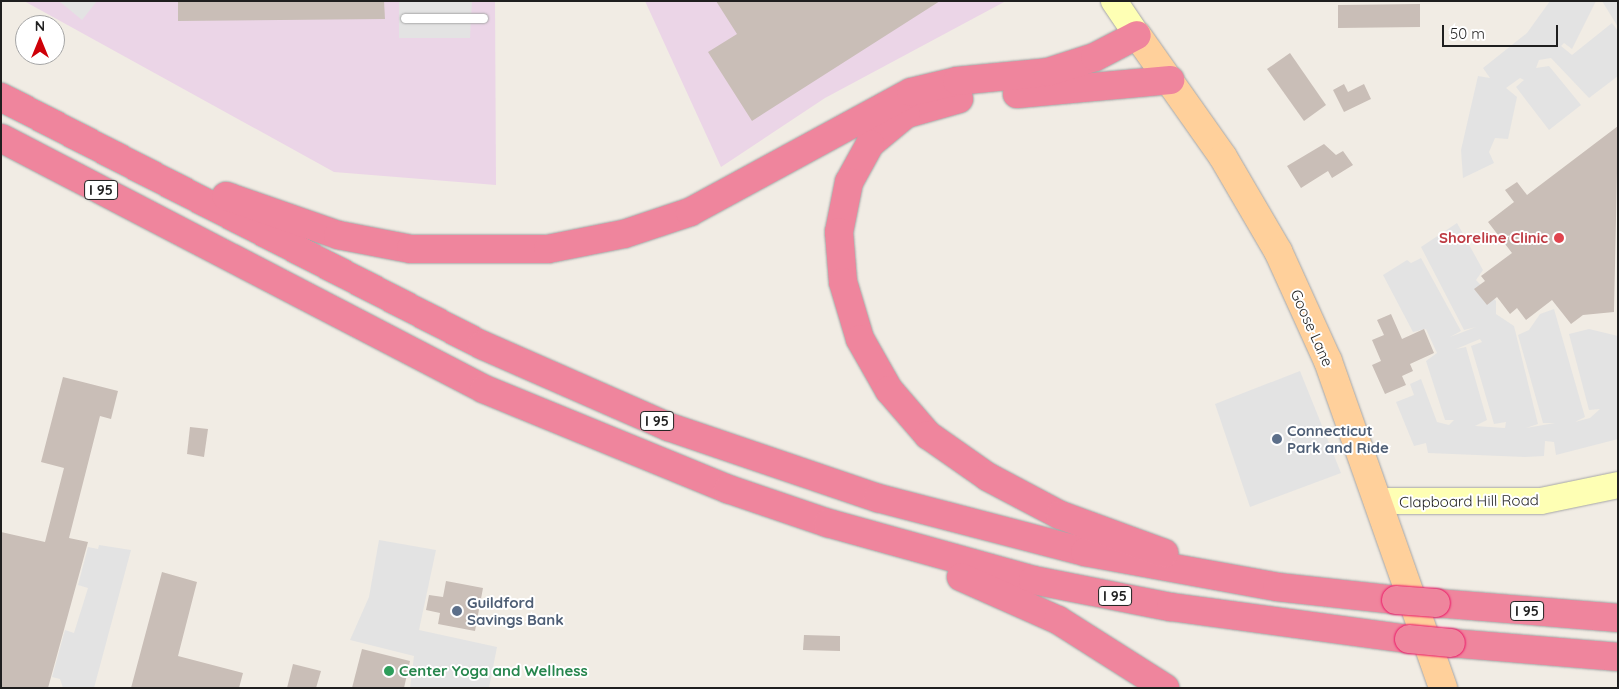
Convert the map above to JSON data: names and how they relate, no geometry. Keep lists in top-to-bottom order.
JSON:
{
  "streets": {
    "highway": ["I 95"],
    "main road": ["Goose Lane"],
    "street": ["Clapboard Hill Road"]
  },
  "crossings": [
    ["Goose Lane", "Clapboard Hill Road"]
  ],
  "places": [
    "Shoreline Clinic",
    "Connecticut Park and Ride",
    "Guildford Savings Bank",
    "Center Yoga and Wellness"
  ],
  "scale_bar": "50 m",
  "north": "top"
}
